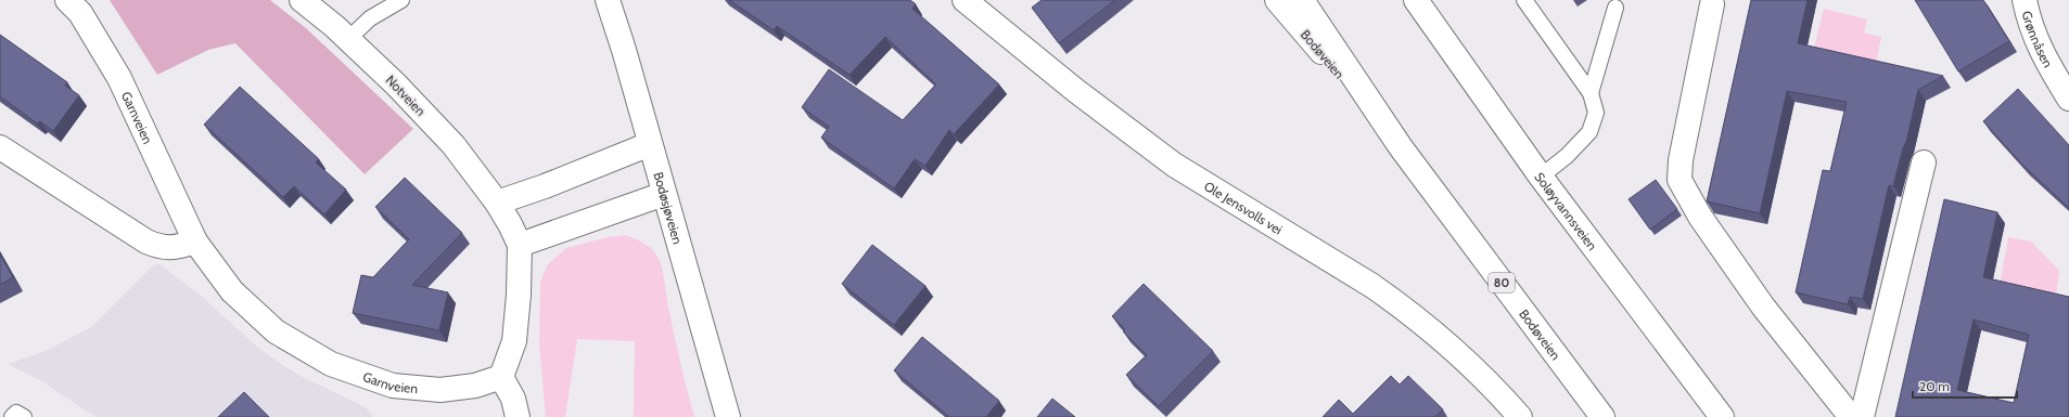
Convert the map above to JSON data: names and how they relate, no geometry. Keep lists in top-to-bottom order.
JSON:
{
  "streets": {
    "street": [
      "Grønnåsen",
      "Bodøveien",
      "Notveien",
      "Garnveien",
      "Bodøsjøveien",
      "Ole Jensvolls vei",
      "Soløyvannsveien",
      "80"
    ]
  },
  "scale_bar": "20 m"
}
